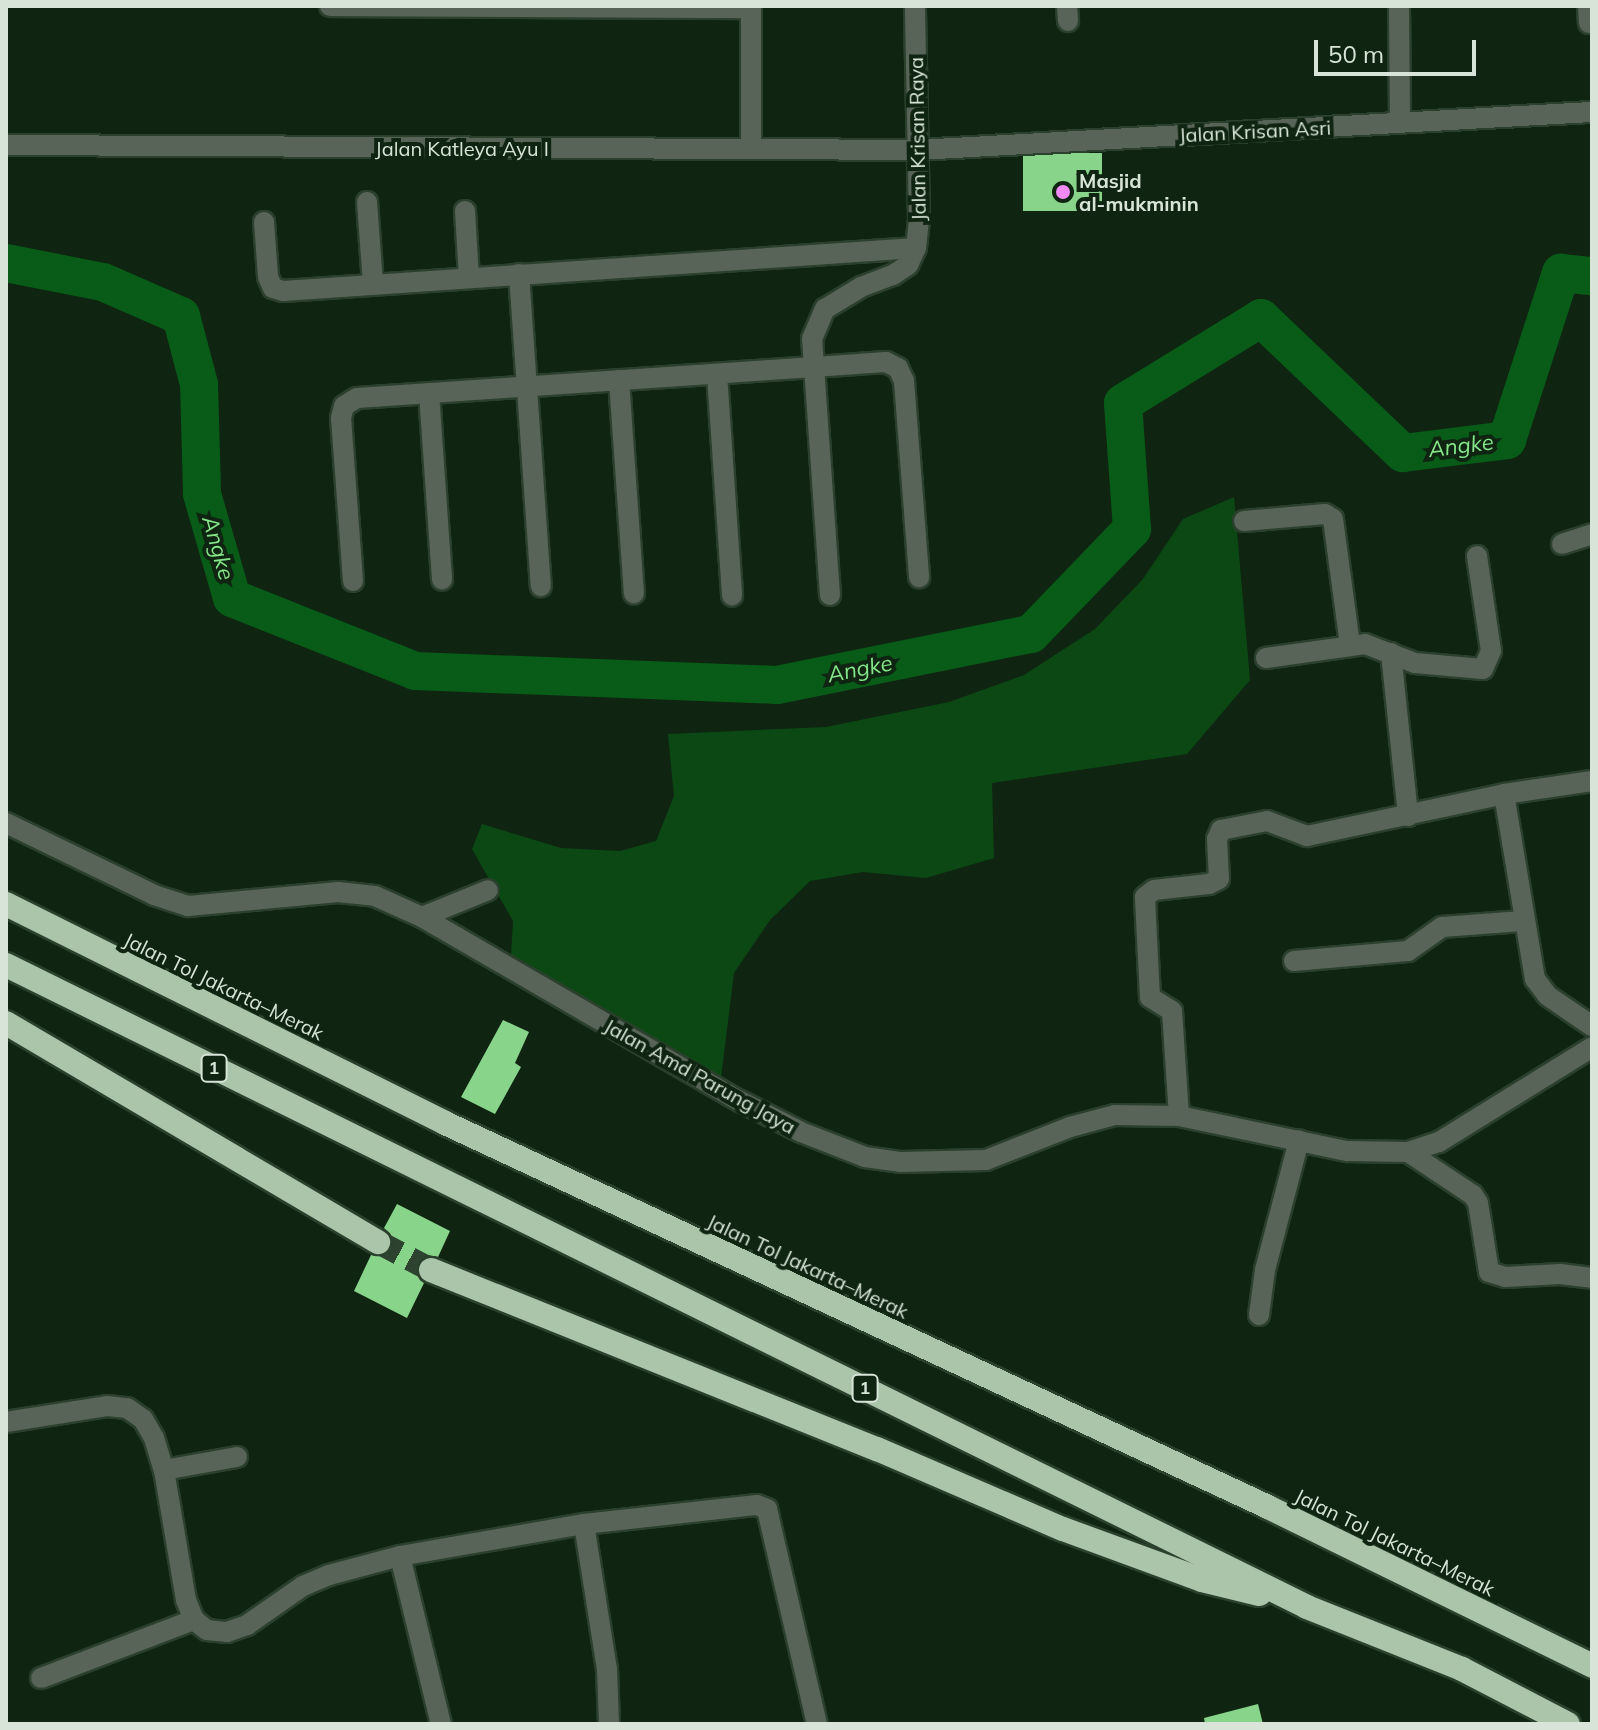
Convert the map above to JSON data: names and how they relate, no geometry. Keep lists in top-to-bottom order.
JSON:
{
  "streets": {
    "highway": ["Jalan Tol Jakarta–Merak", "1"],
    "street": [
      "Jalan Krisan Asri",
      "Jalan Krisan Raya",
      "Jalan Katleya Ayu I",
      "Jalan Amd Parung Jaya"
    ]
  },
  "crossings": [
    ["Jalan Krisan Asri", "Jalan Krisan Raya"],
    ["Jalan Krisan Asri", "Jalan Katleya Ayu I"],
    ["Jalan Krisan Raya", "Jalan Katleya Ayu I"]
  ],
  "water": ["Angke"],
  "places": ["Masjid al-mukminin"],
  "scale_bar": "50 m"
}
